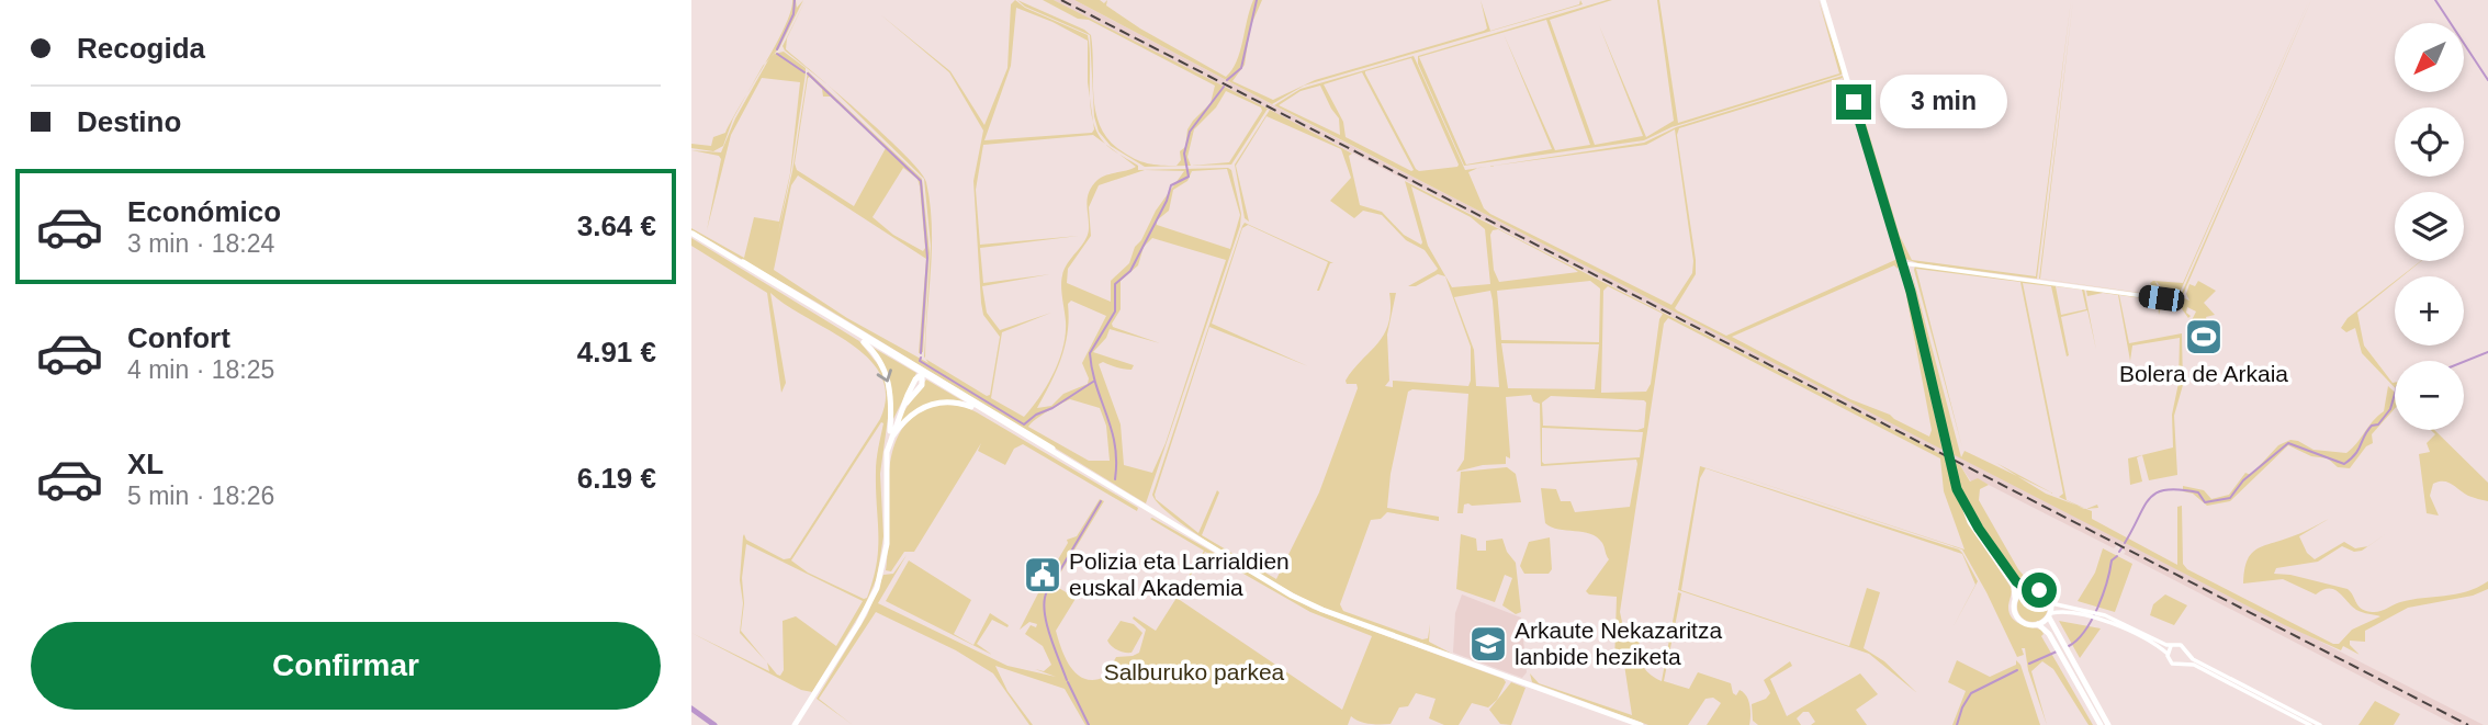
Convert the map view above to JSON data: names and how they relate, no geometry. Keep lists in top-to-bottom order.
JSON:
{
  "parks": ["Salburuko parkea"],
  "places": {
    "sports": ["Bolera de Arkaia"],
    "public building": ["Polizia eta Larrialdien euskal Akademia"],
    "school or university": ["Arkaute Nekazaritza lanbide heziketa"]
  },
  "north": "bottom left",
  "page": {
    "banner": ["Recogida", "Destino"],
    "map_buttons": ["+", "−"],
    "bubble": "3 min",
    "list": [
      {
        "name": "Económico",
        "note": "3 min · 18:24",
        "value": "3.64 €"
      },
      {
        "name": "Confort",
        "note": "4 min · 18:25",
        "value": "4.91 €"
      },
      {
        "name": "XL",
        "note": "5 min · 18:26",
        "value": "6.19 €"
      }
    ],
    "buttons": "Confirmar"
  }
}
